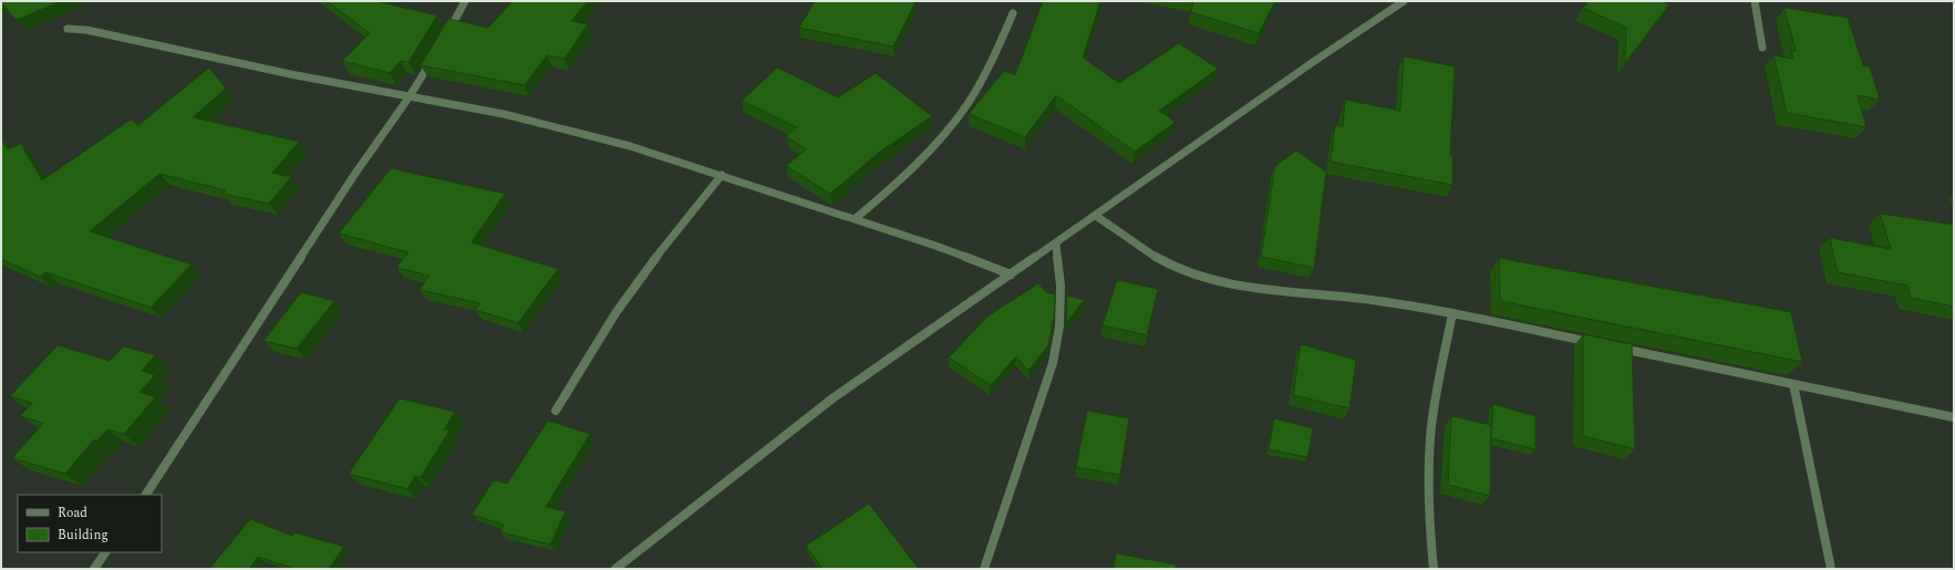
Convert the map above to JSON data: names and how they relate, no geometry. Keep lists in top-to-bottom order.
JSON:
{
  "legend": ["Road", "Building"]
}
